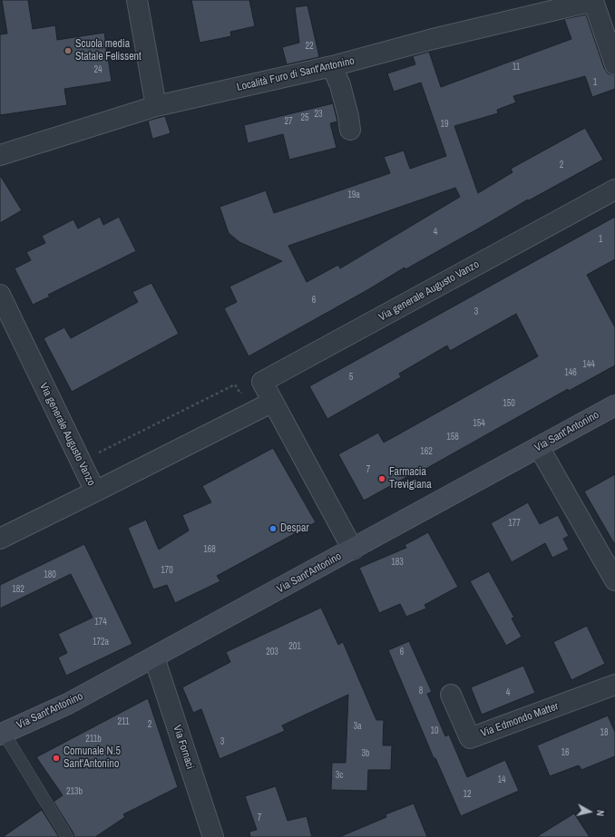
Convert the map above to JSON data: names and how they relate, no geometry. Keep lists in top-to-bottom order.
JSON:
{
  "streets": {
    "street": [
      "Località Furo di Sant'Antonino",
      "Via generale Augusto Vanzo",
      "Via Sant'Antonino",
      "Via Edmondo Matter",
      "Via Fornaci"
    ]
  },
  "crossings": [
    ["Via Sant'Antonino", "Via Fornaci"]
  ],
  "places": [
    "Scuola media Statale Felissent",
    "Farmacia Trevigiana",
    "Despar",
    "Comunale N.5 Sant'Antonino"
  ],
  "house_numbers": [
    "22",
    "11",
    "24",
    "1",
    "23",
    "25",
    "27",
    "19",
    "2",
    "19a",
    "4",
    "1",
    "6",
    "3",
    "144",
    "146",
    "5",
    "150",
    "154",
    "158",
    "162",
    "7",
    "177",
    "168",
    "183",
    "170",
    "180",
    "182",
    "174",
    "172a",
    "201",
    "203",
    "6",
    "8",
    "4",
    "211",
    "2",
    "3a",
    "10",
    "18",
    "211b",
    "3",
    "16",
    "3b",
    "3c",
    "14",
    "213b",
    "12",
    "7"
  ],
  "north": "right"
}
